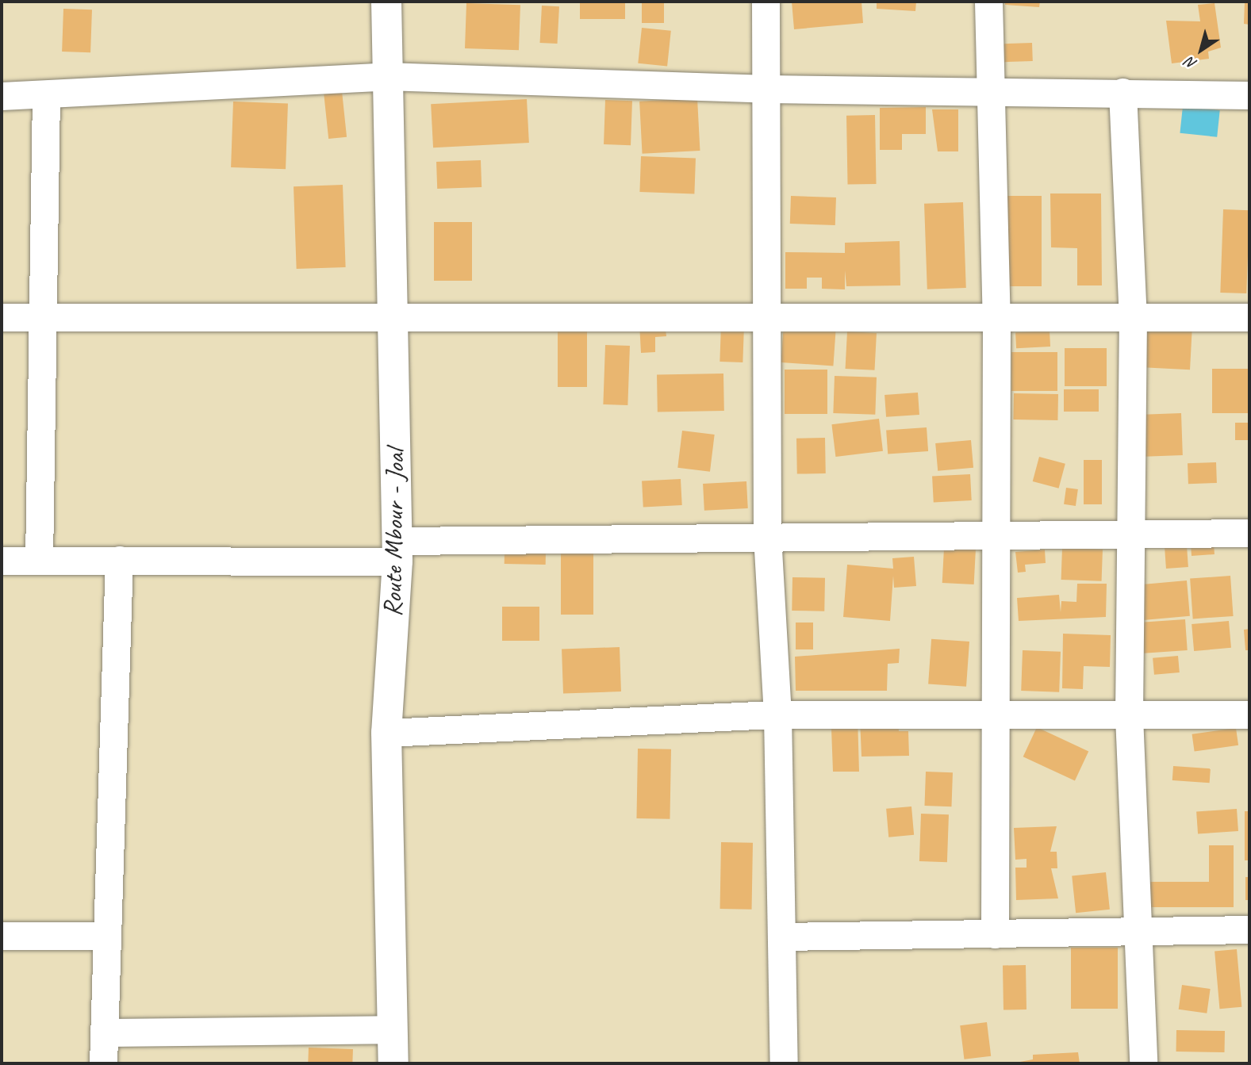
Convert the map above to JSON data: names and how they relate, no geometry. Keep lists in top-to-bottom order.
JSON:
{
  "streets": {
    "main road": ["Route Mbour - Joal"]
  },
  "north": "bottom left"
}
